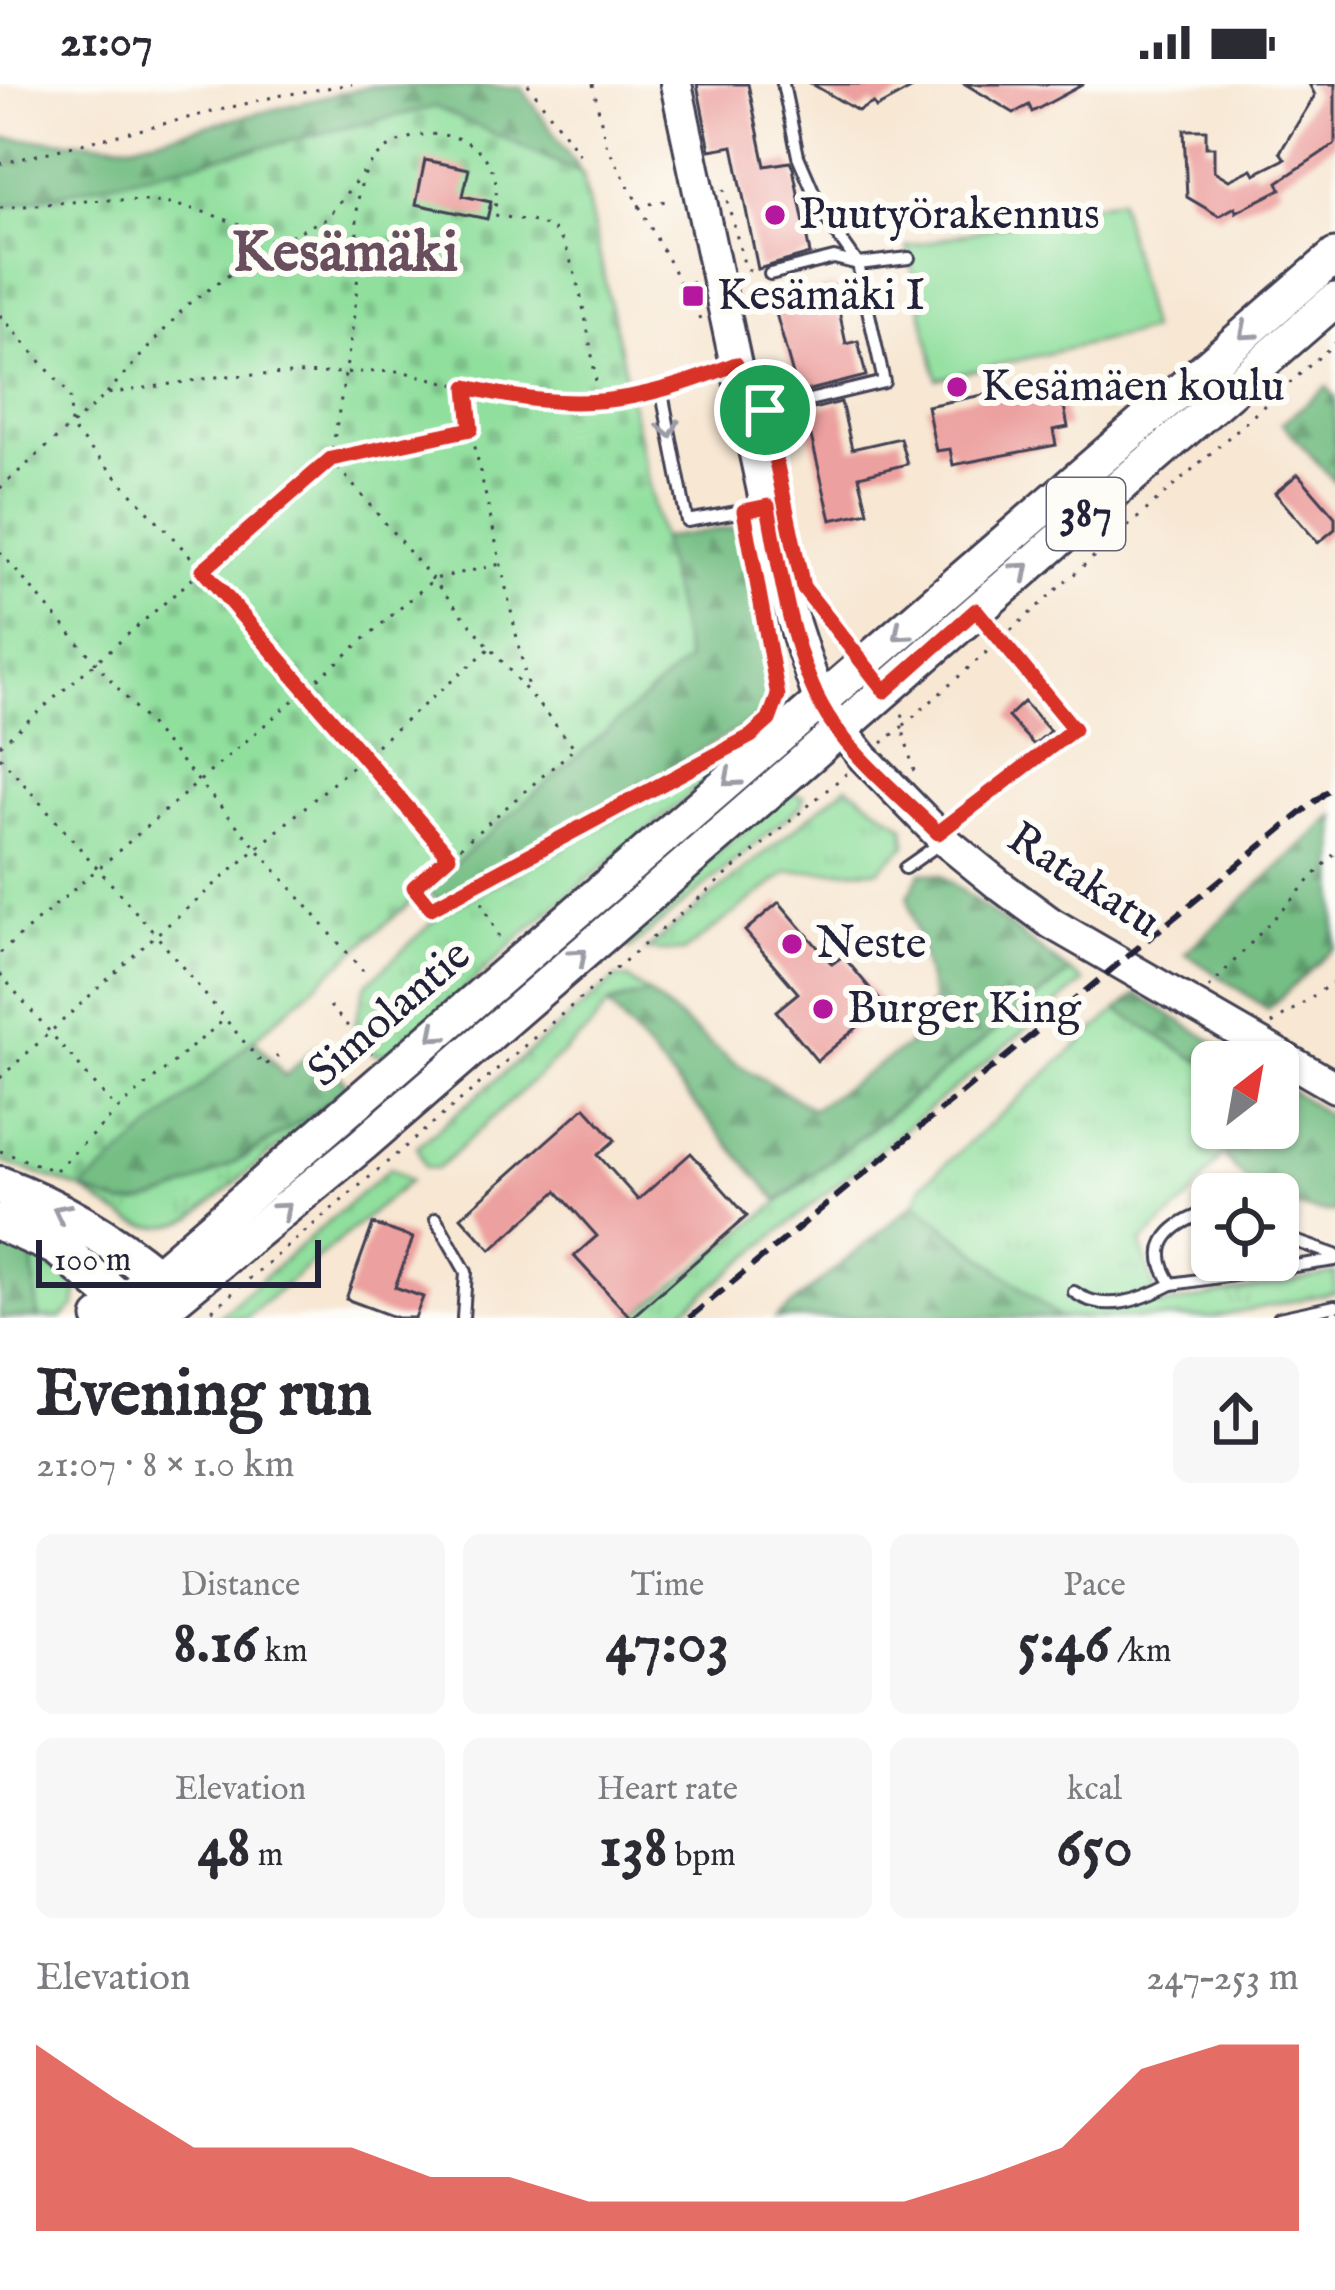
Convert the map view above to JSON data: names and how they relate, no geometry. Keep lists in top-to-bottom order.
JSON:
{
  "streets": {
    "main road": ["387", "Ratakatu", "Simolantie"]
  },
  "crossings": [
    ["Ratakatu", "Simolantie"]
  ],
  "districts": ["Kesämäki"],
  "places": {
    "other": [
      "Puutyörakennus",
      "Kesämäen koulu",
      "Neste",
      "Burger King"
    ],
    "transit": ["Kesämäki I"]
  },
  "scale_bar": "100 m",
  "north": "top right",
  "page": {
    "status": "21:07",
    "scale": "100 m",
    "heading": ["Evening run", "21:07 · 8 × 1.0 km"],
    "stats": [
      ["Distance", "8.16 km"],
      ["Time", "47:03"],
      ["Pace", "5:46 /km"],
      ["Elevation", "48 m"],
      ["Heart rate", "138 bpm"],
      ["kcal", "650"]
    ],
    "chart": ["Elevation", "247–253 m"]
  }
}
